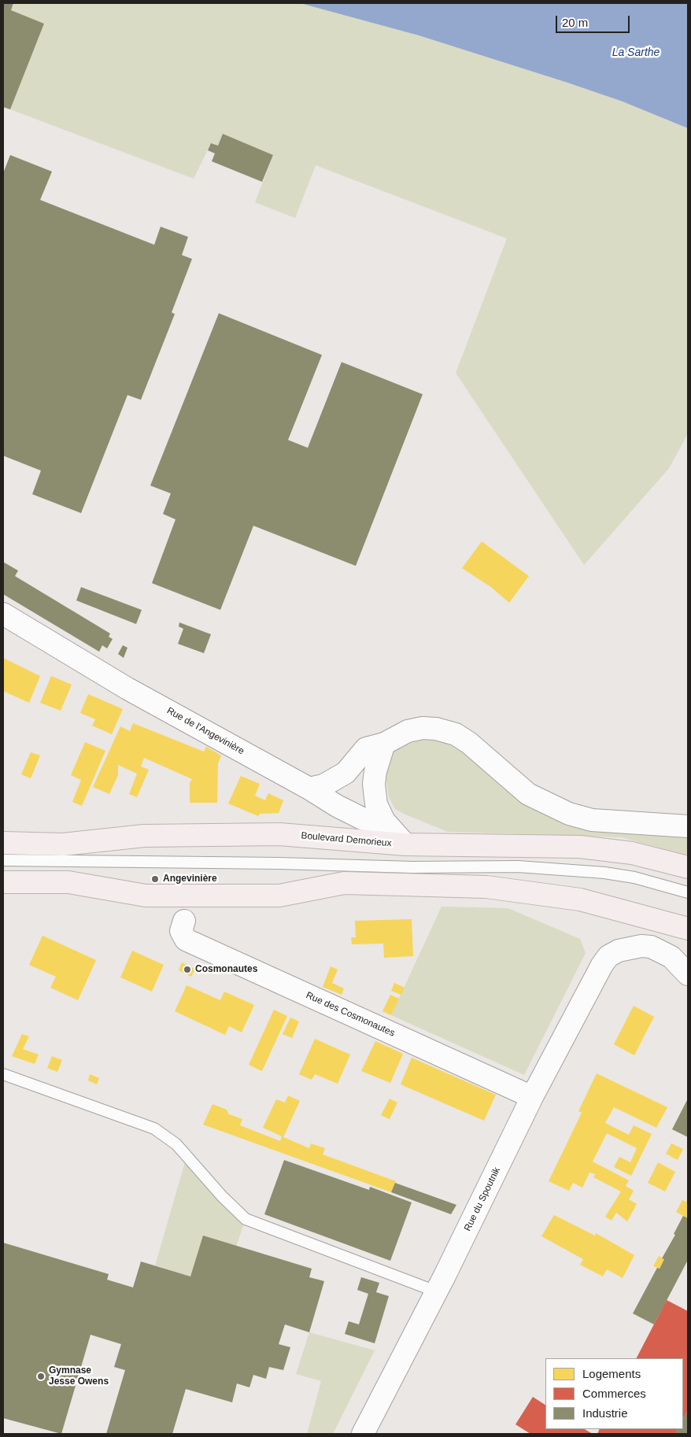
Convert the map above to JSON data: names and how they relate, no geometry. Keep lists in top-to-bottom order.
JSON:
{
  "streets": {
    "main road": ["Boulevard Demorieux"],
    "street": ["Rue de l'Angevinière", "Rue des Cosmonautes", "Rue du Spoutnik"]
  },
  "crossings": [
    ["Rue des Cosmonautes", "Rue du Spoutnik"]
  ],
  "water": ["La Sarthe"],
  "places": ["Angevinière", "Cosmonautes", "Gymnase Jesse Owens"],
  "legend": ["Logements", "Commerces", "Industrie"],
  "scale_bar": "20 m"
}
